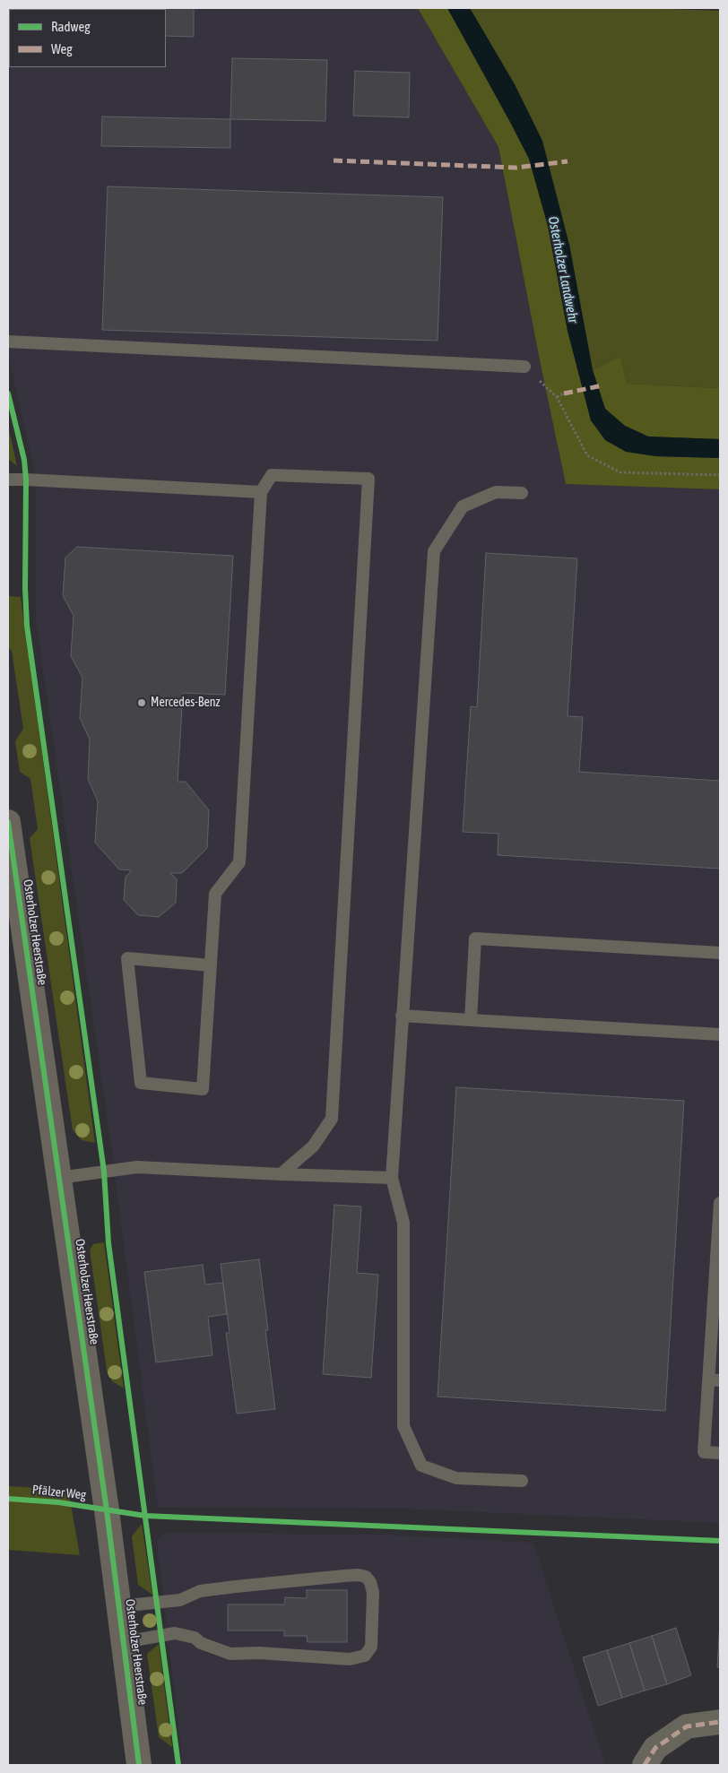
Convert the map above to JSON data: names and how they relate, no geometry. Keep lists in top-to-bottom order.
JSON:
{
  "streets": {
    "main road": ["Osterholzer Heerstraße"],
    "cycle path": ["Pfälzer Weg"]
  },
  "water": ["Osterholzer Landwehr"],
  "places": ["Mercedes-Benz"],
  "legend": ["Radweg", "Weg"]
}
